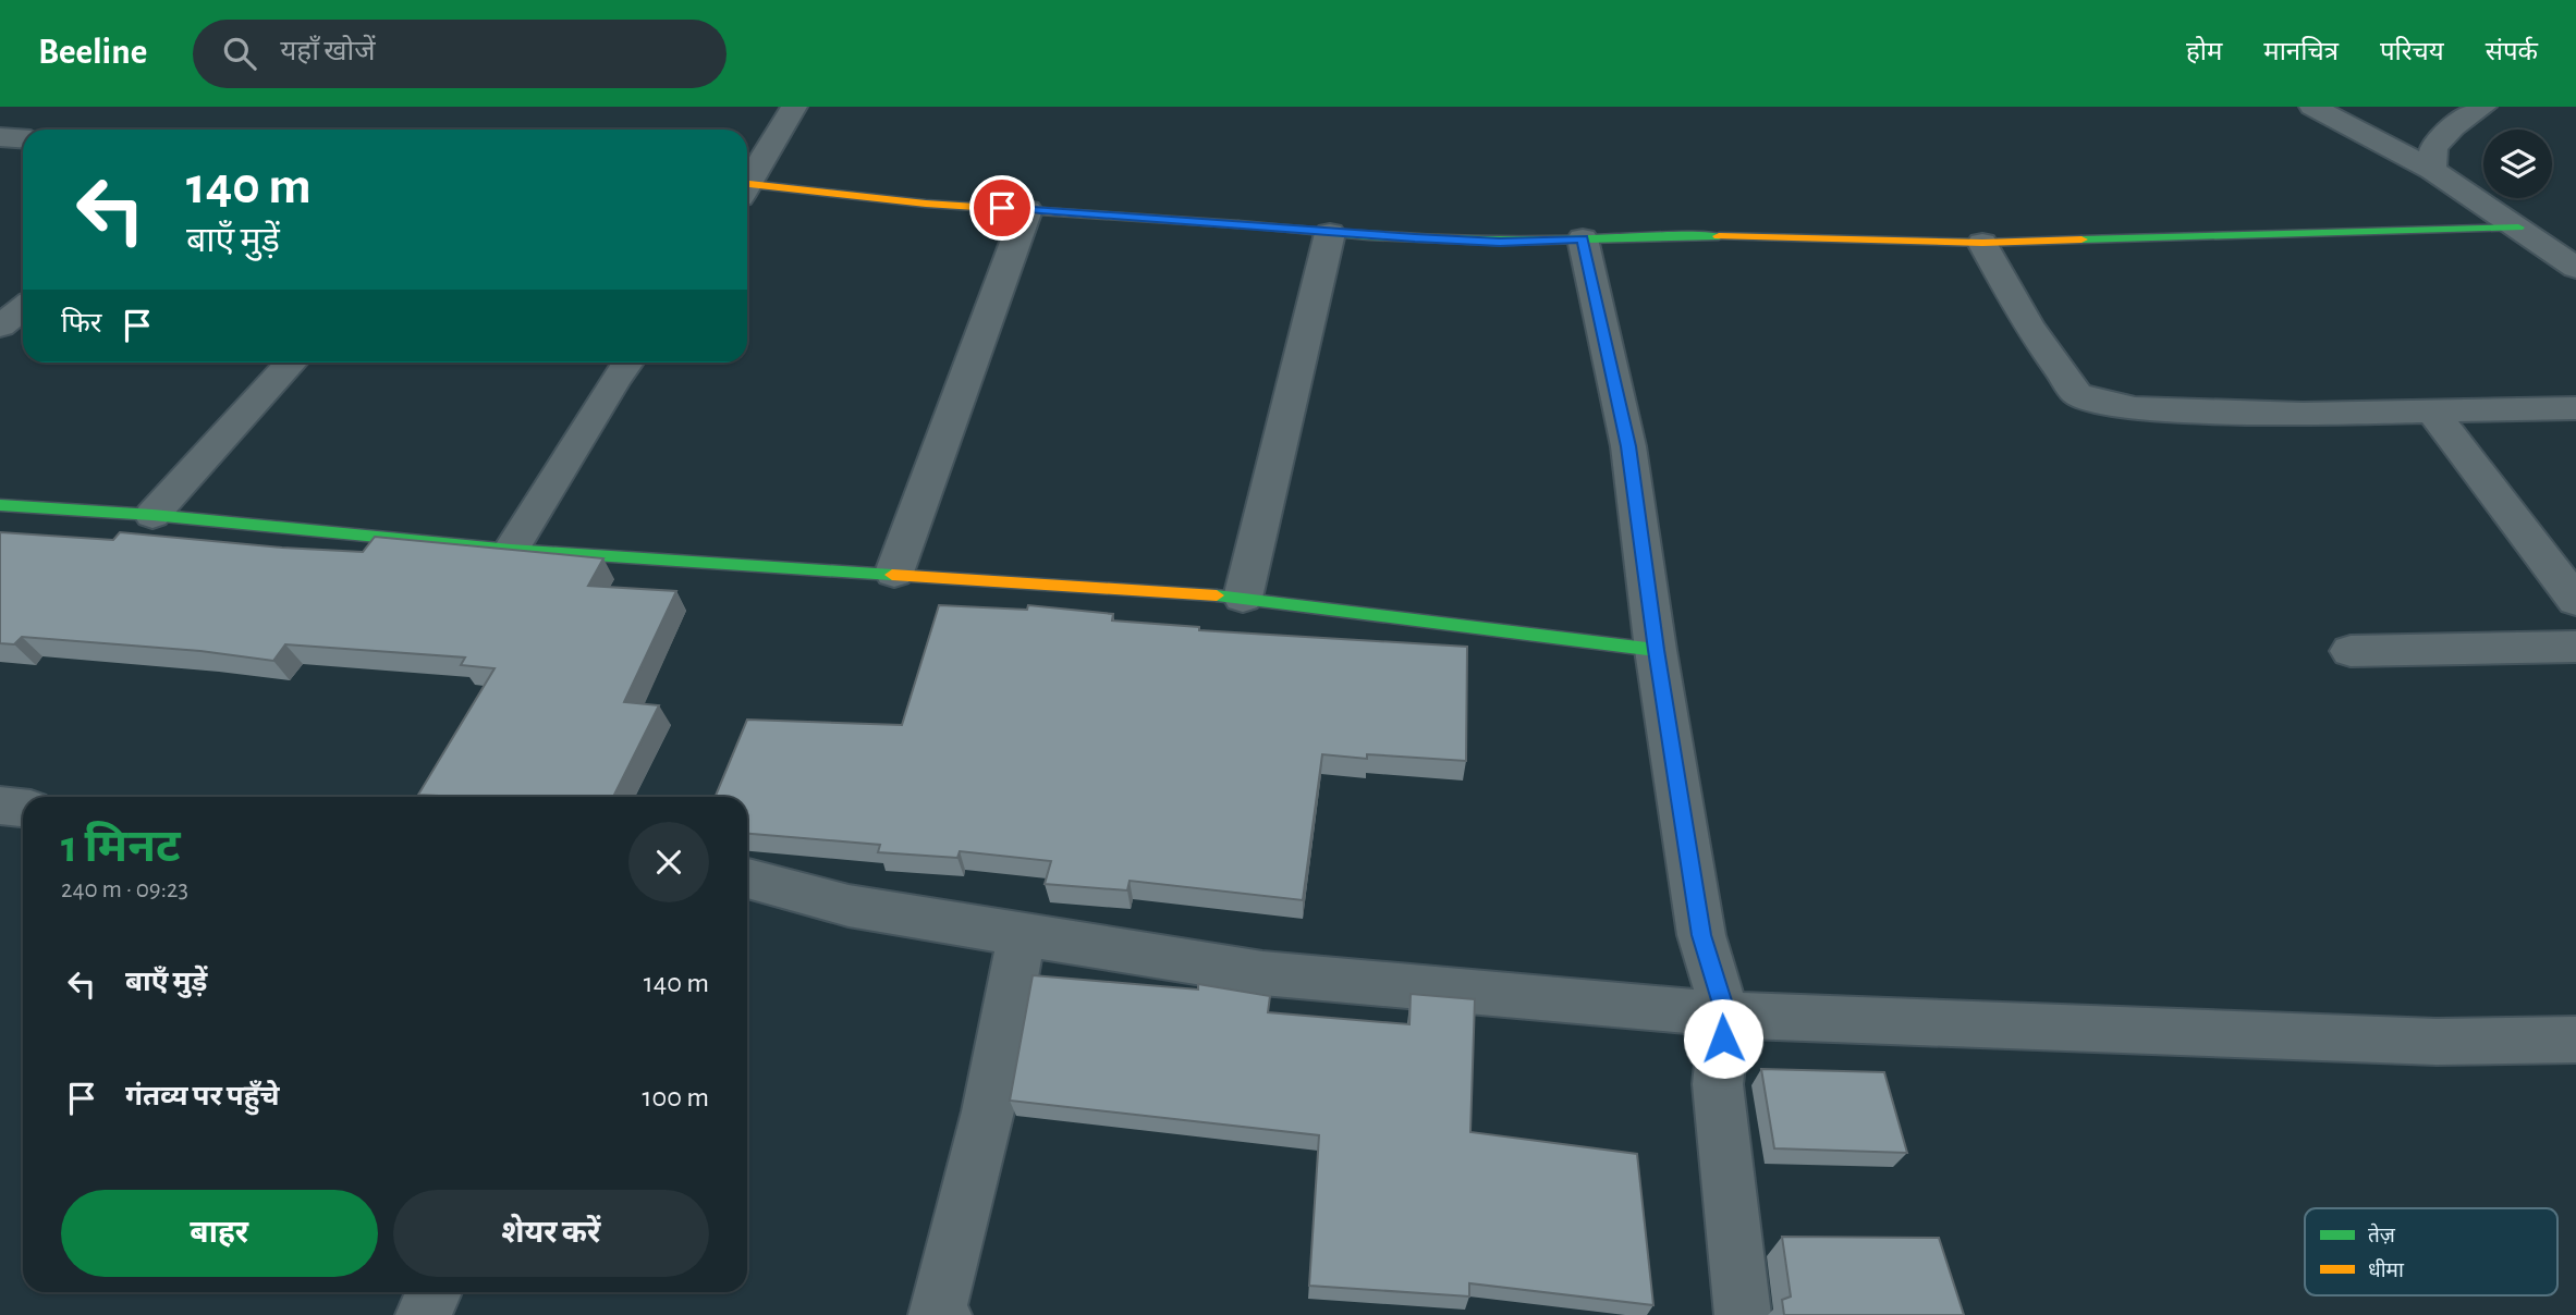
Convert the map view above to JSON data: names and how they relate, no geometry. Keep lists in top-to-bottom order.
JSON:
{
  "legend": ["तेज़", "धीमा"],
  "page": {
    "header": "Beeline",
    "search": "यहाँ खोजें",
    "nav": [
      "होम",
      "मानचित्र",
      "परिचय",
      "संपर्क"
    ],
    "turn": ["140 m", "बाएँ मुड़ें"],
    "then": "फिर",
    "heading": ["1 मिनट", "240 m · 09:23"],
    "list": [
      {
        "name": "बाएँ मुड़ें",
        "value": "140 m"
      },
      {
        "name": "गंतव्य पर पहुँचे",
        "value": "100 m"
      }
    ],
    "buttons": ["बाहर", "शेयर करें"]
  }
}
